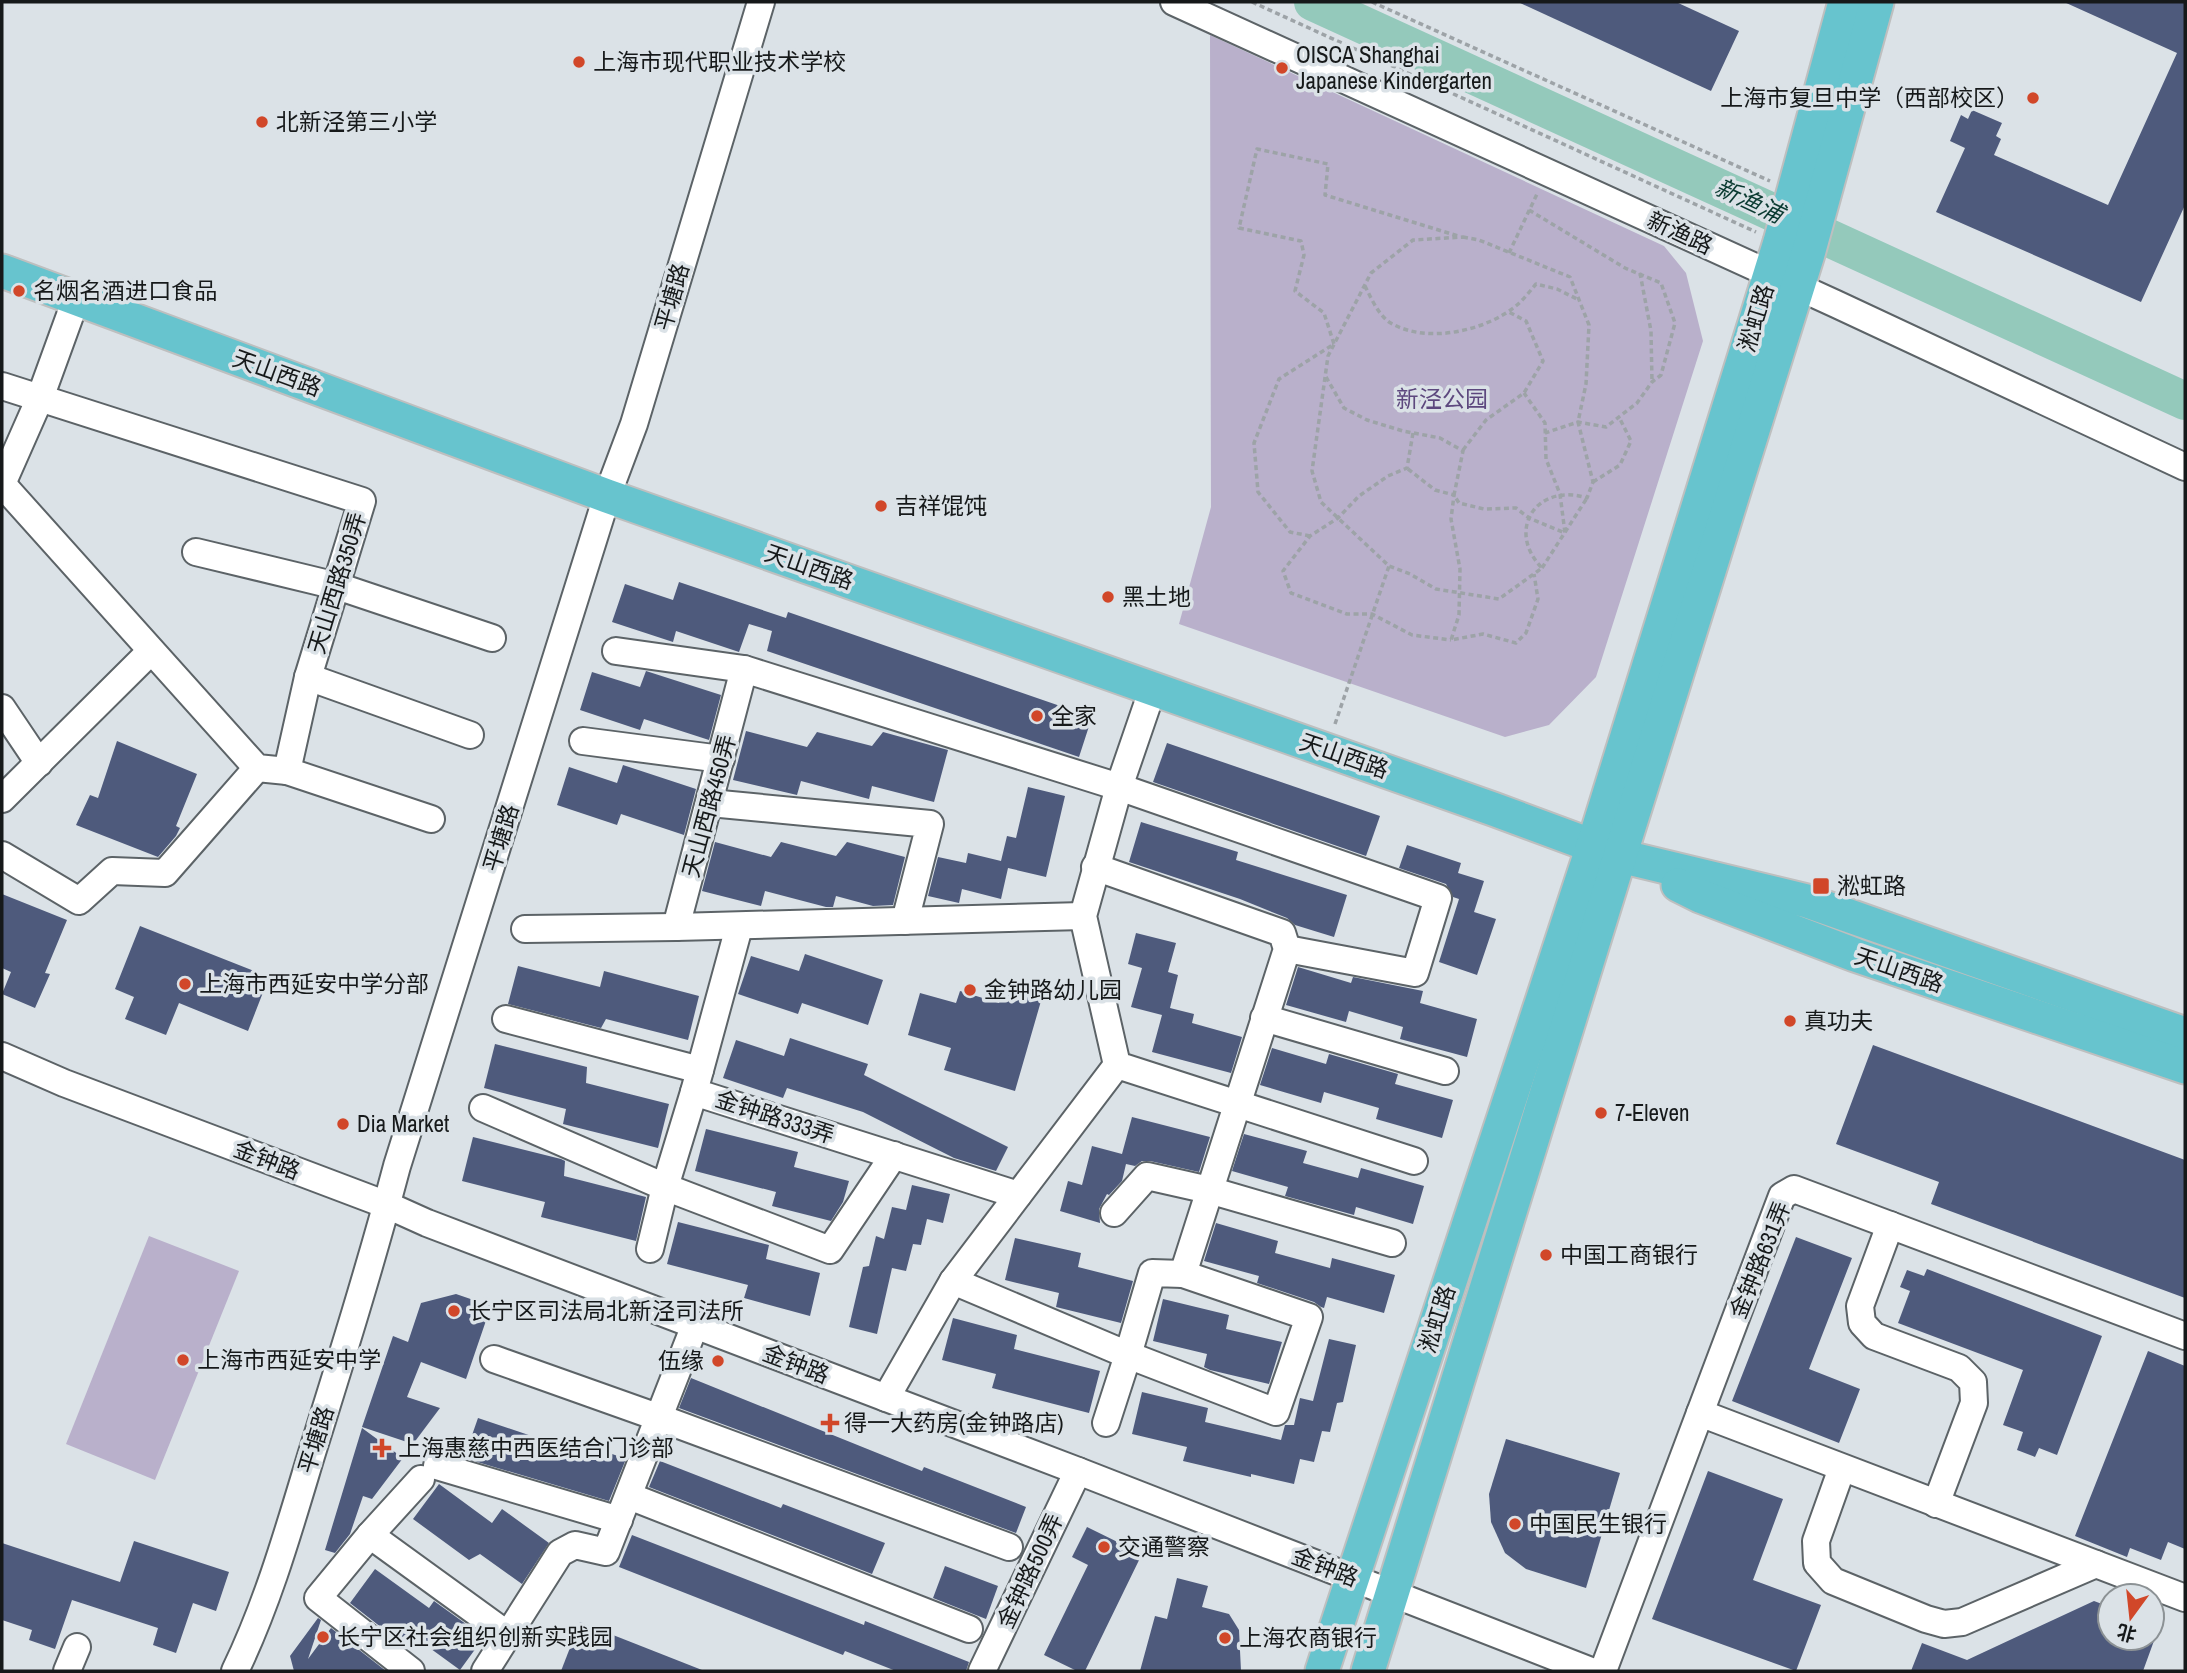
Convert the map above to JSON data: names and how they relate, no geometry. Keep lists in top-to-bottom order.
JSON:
{
  "streets": {
    "main road": ["淞虹路", "天山西路"],
    "street": [
      "新渔路",
      "平塘路",
      "天山西路350弄",
      "天山西路450弄",
      "金钟路333弄",
      "金钟路",
      "金钟路631弄",
      "金钟路500弄"
    ]
  },
  "crossings": [
    ["新渔路", "淞虹路"],
    ["平塘路", "天山西路"],
    ["平塘路", "金钟路"],
    ["淞虹路", "天山西路"],
    ["淞虹路", "金钟路"],
    ["金钟路", "金钟路500弄"]
  ],
  "water": ["新渔浦"],
  "parks": ["新泾公园"],
  "places": {
    "other": [
      "上海市现代职业技术学校",
      "OISCA Shanghai Japanese Kindergarten",
      "上海市复旦中学（西部校区）",
      "北新泾第三小学",
      "名烟名酒进口食品",
      "吉祥馄饨",
      "黑土地",
      "全家",
      "上海市西延安中学分部",
      "金钟路幼儿园",
      "真功夫",
      "7-Eleven",
      "Dia Market",
      "中国工商银行",
      "长宁区司法局北新泾司法所",
      "上海市西延安中学",
      "伍缘",
      "中国民生银行",
      "交通警察",
      "长宁区社会组织创新实践园",
      "上海农商银行"
    ],
    "transit": ["淞虹路"],
    "health": ["得一大药房(金钟路店)", "上海惠慈中西医结合门诊部"]
  },
  "north": "bottom"
}
